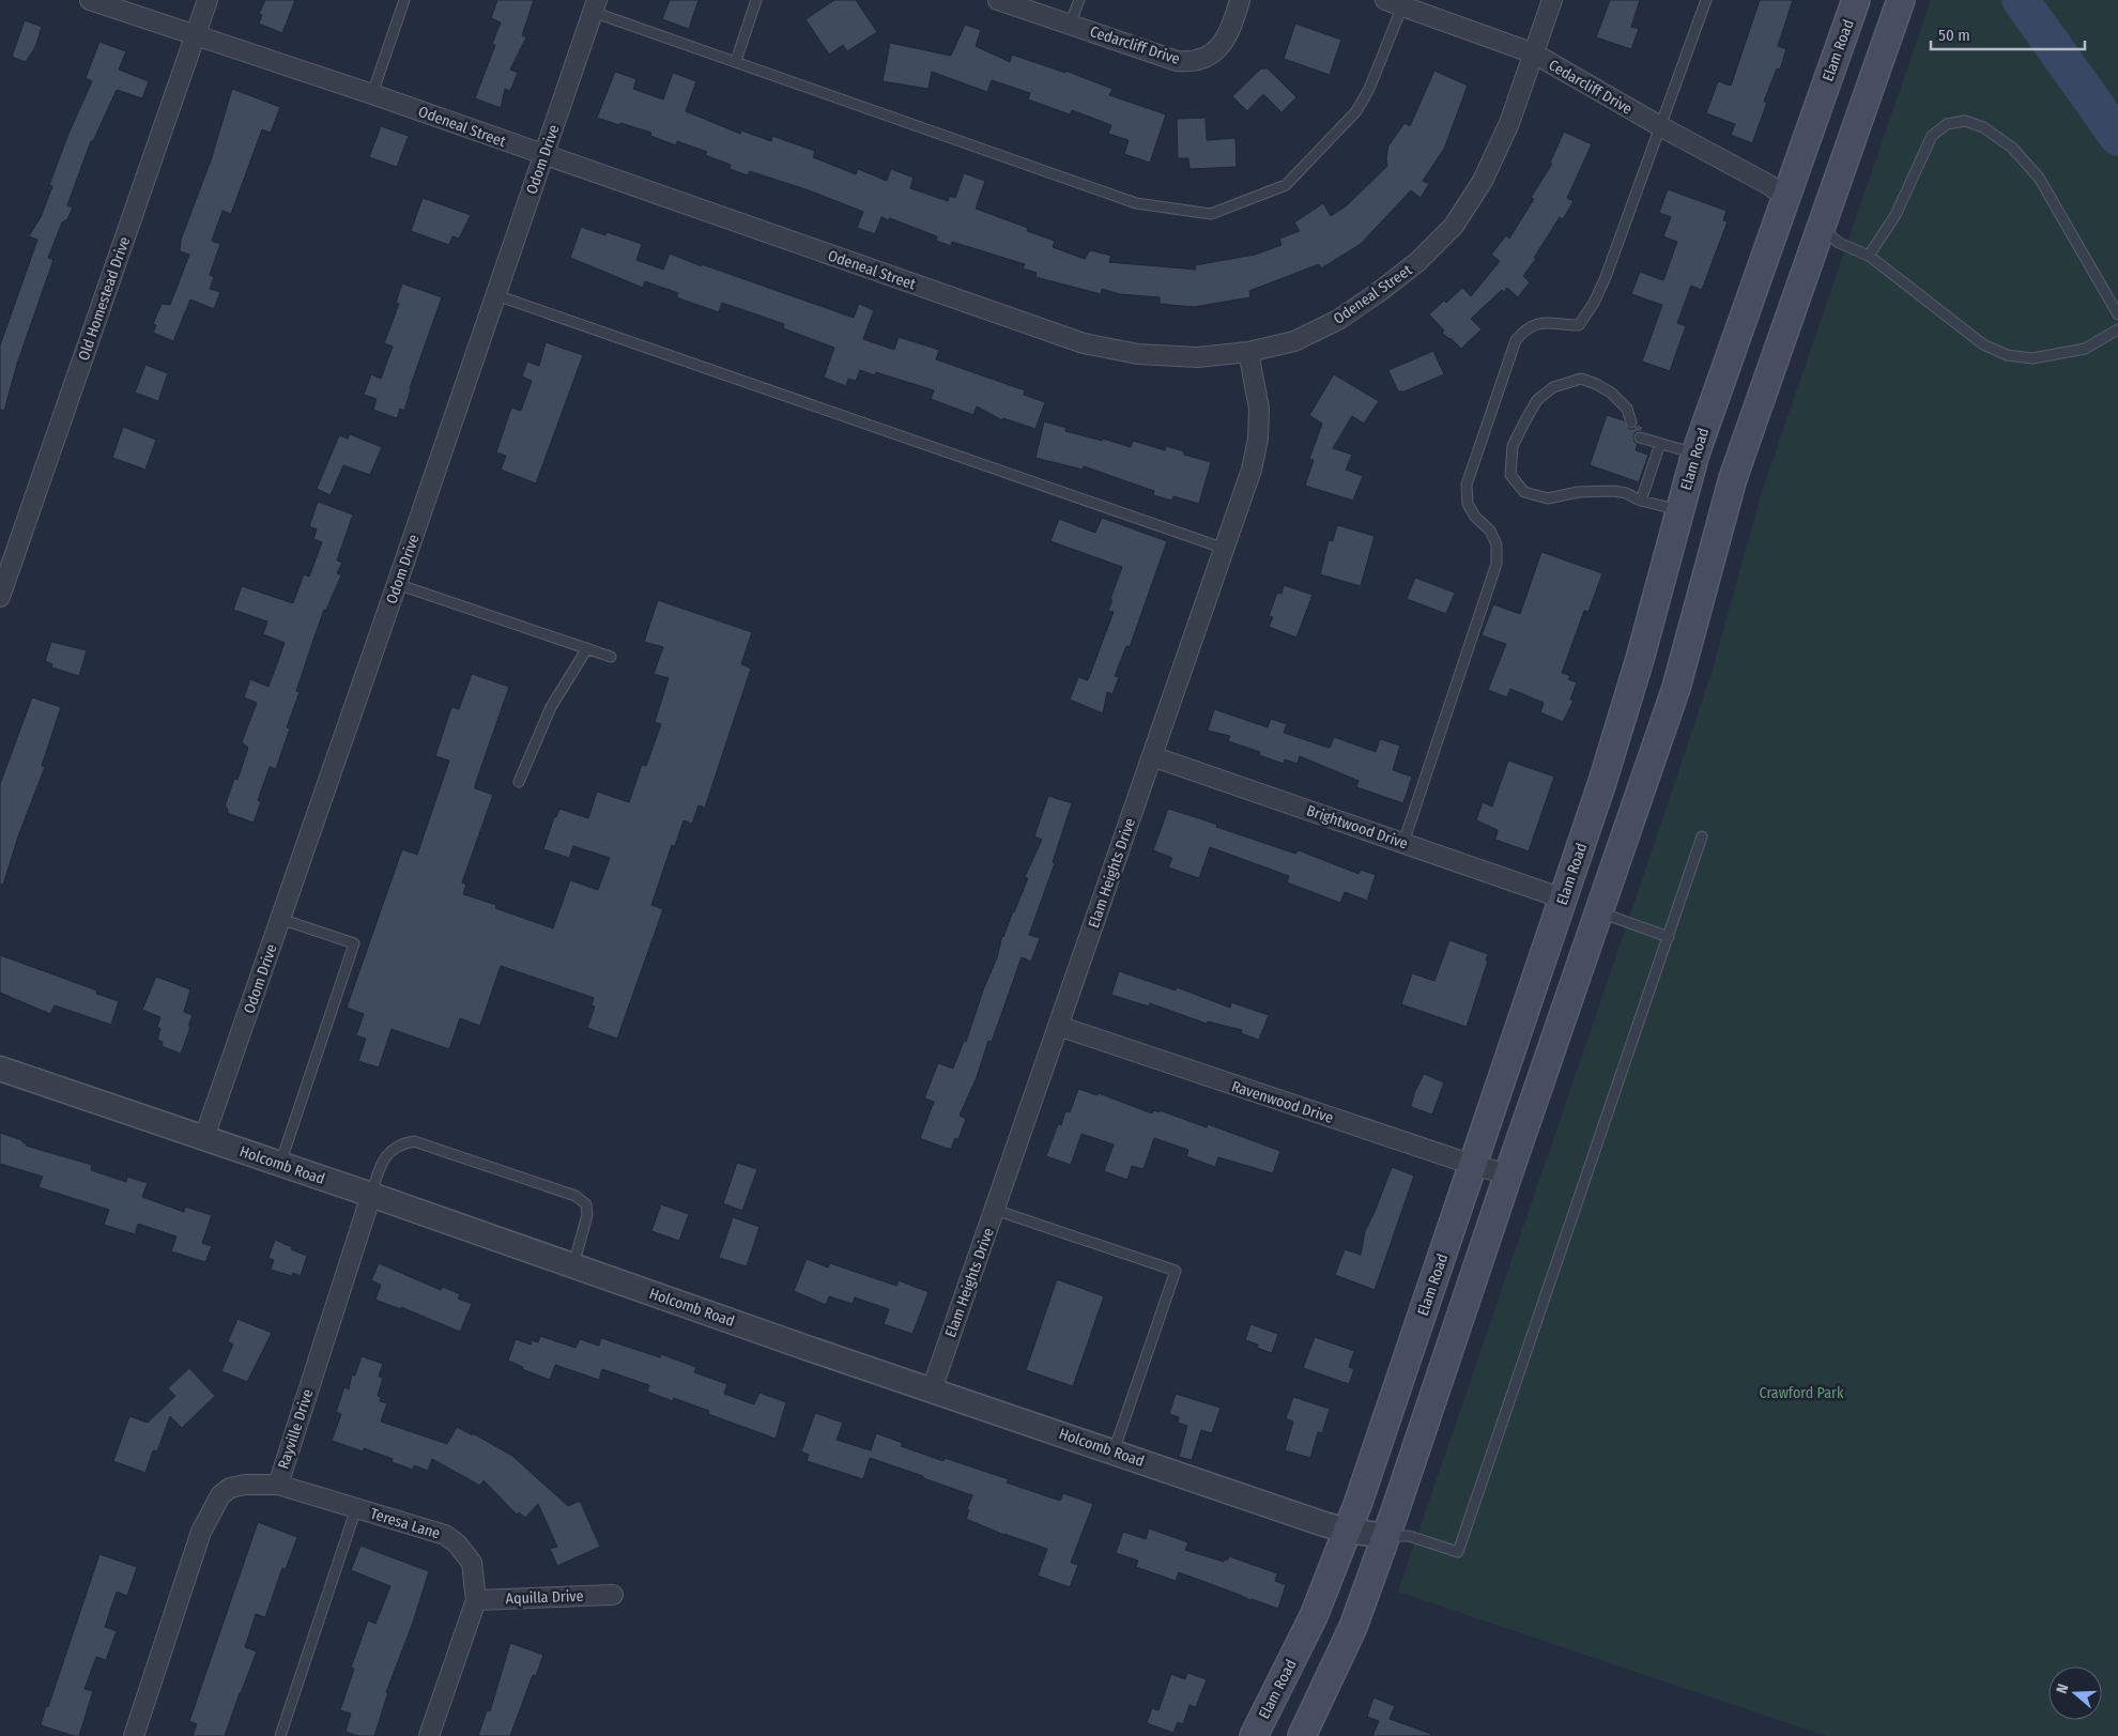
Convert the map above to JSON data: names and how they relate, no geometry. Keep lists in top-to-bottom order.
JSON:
{
  "streets": {
    "main road": ["Elam Road"],
    "street": [
      "Cedarcliff Drive",
      "Odeneal Street",
      "Odom Drive",
      "Old Homestead Drive",
      "Brightwood Drive",
      "Elam Heights Drive",
      "Ravenwood Drive",
      "Holcomb Road",
      "Rayville Drive",
      "Teresa Lane",
      "Aquilla Drive"
    ]
  },
  "crossings": [
    ["Cedarcliff Drive", "Elam Road"],
    ["Cedarcliff Drive", "Odeneal Street"],
    ["Elam Road", "Brightwood Drive"],
    ["Elam Road", "Ravenwood Drive"],
    ["Elam Road", "Holcomb Road"],
    ["Odeneal Street", "Odom Drive"],
    ["Odeneal Street", "Old Homestead Drive"],
    ["Odeneal Street", "Elam Heights Drive"],
    ["Odom Drive", "Holcomb Road"],
    ["Brightwood Drive", "Elam Heights Drive"],
    ["Elam Heights Drive", "Ravenwood Drive"],
    ["Elam Heights Drive", "Holcomb Road"],
    ["Holcomb Road", "Rayville Drive"],
    ["Rayville Drive", "Teresa Lane"],
    ["Teresa Lane", "Aquilla Drive"]
  ],
  "parks": ["Crawford Park"],
  "scale_bar": "50 m",
  "north": "left"
}
